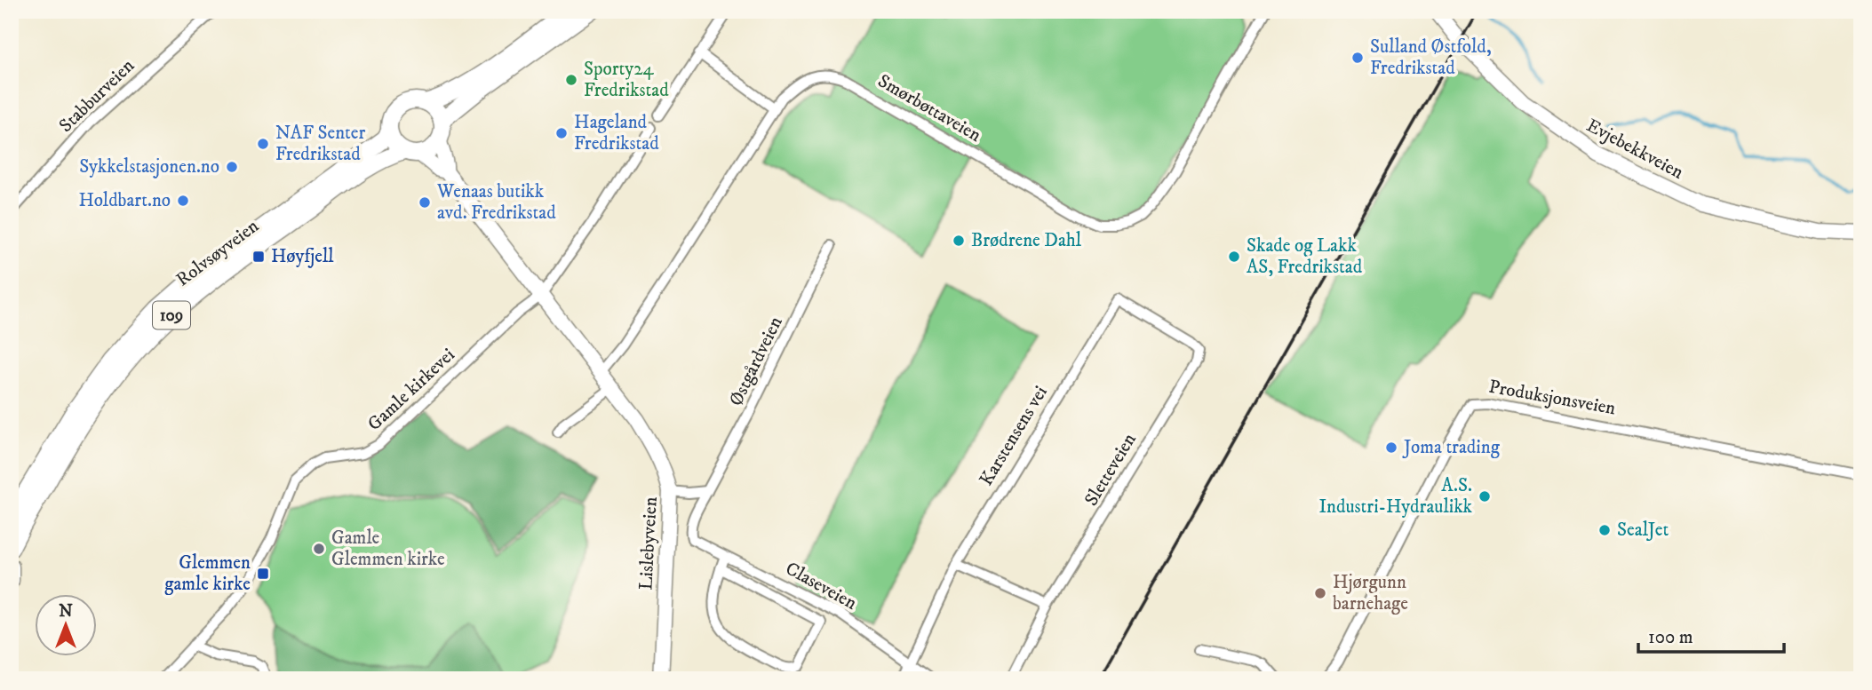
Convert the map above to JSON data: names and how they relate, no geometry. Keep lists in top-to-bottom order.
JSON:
{
  "streets": {
    "main road": ["Rolvsøyveien", "109"],
    "street": [
      "Stabburveien",
      "Smørbøttaveien",
      "Evjebekkveien",
      "Østgårdveien",
      "Gamle kirkevei",
      "Produksjonsveien",
      "Karstensens vei",
      "Sletteveien",
      "Lislebyveien",
      "Claseveien"
    ]
  },
  "crossings": [
    ["Smørbøttaveien", "Lislebyveien"],
    ["Rolvsøyveien", "109"],
    ["Rolvsøyveien", "Lislebyveien"],
    ["109", "Lislebyveien"],
    ["Østgårdveien", "Claseveien"],
    ["Gamle kirkevei", "Lislebyveien"],
    ["Karstensens vei", "Sletteveien"],
    ["Karstensens vei", "Claseveien"]
  ],
  "places": {
    "other": [
      "Sulland Østfold, Fredrikstad",
      "Sporty24 Fredrikstad",
      "Hageland Fredrikstad",
      "NAF Senter Fredrikstad",
      "Sykkelstasjonen.no",
      "Holdbart.no",
      "Wenaas butikk avd. Fredrikstad",
      "Brødrene Dahl",
      "Skade og Lakk AS, Fredrikstad",
      "Joma trading",
      "A.S. Industri-Hydraulikk",
      "SealJet",
      "Gamle Glemmen kirke",
      "Hjørgunn barnehage"
    ],
    "transit": ["Høyfjell", "Glemmen gamle kirke"]
  },
  "scale_bar": "100 m",
  "north": "top"
}
